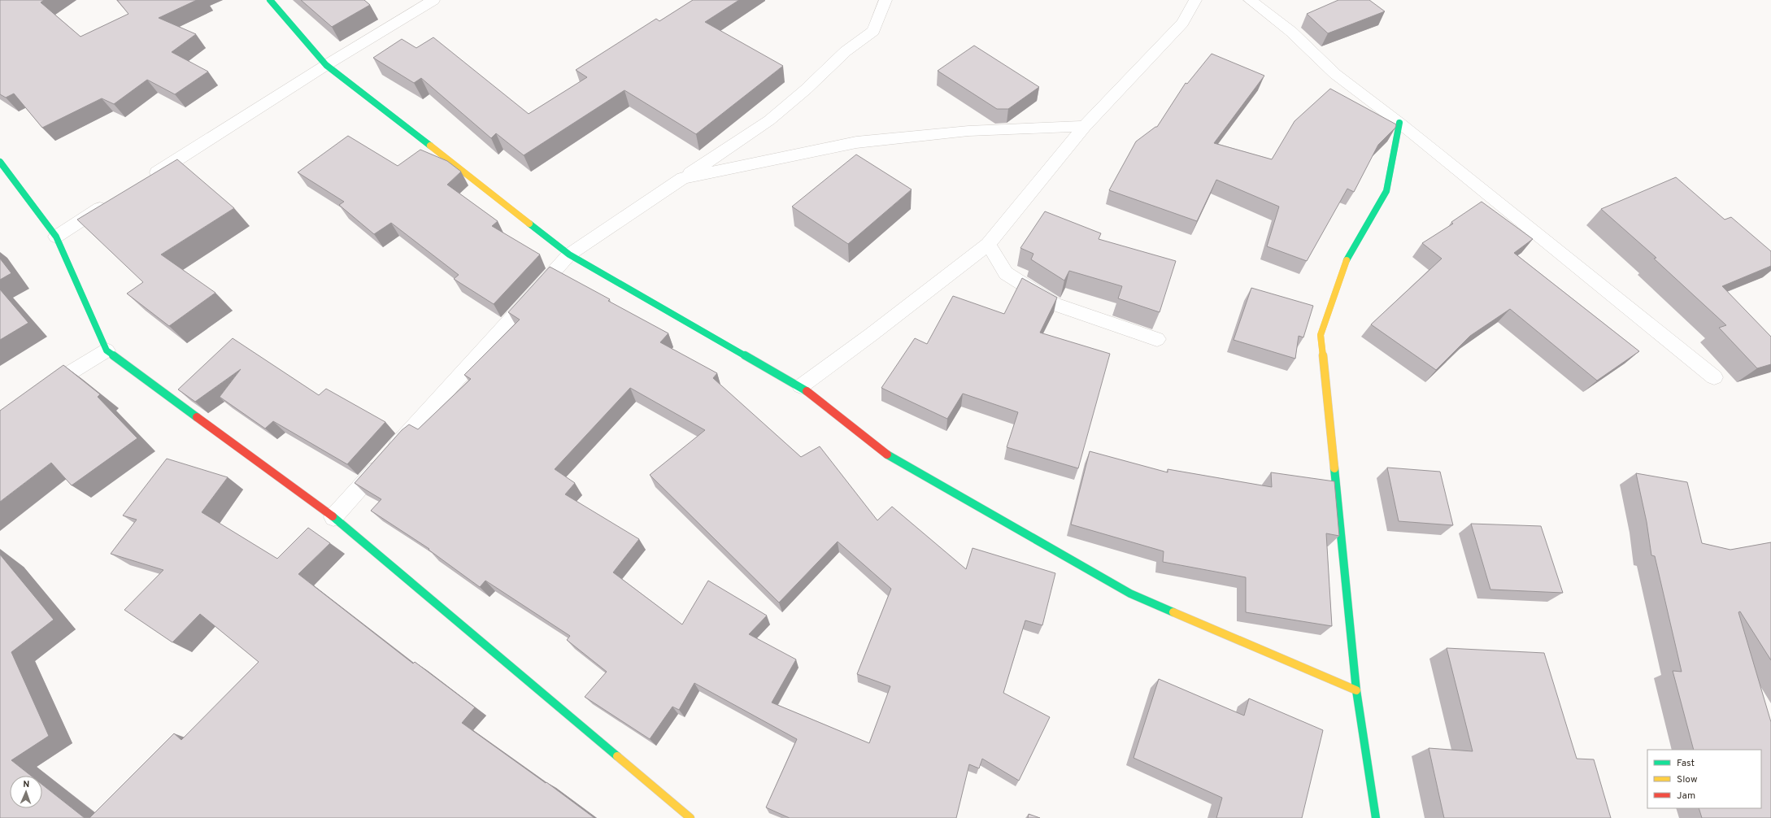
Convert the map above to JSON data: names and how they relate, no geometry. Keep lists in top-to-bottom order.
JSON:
{
  "legend": ["Fast", "Slow", "Jam"],
  "north": "top"
}
